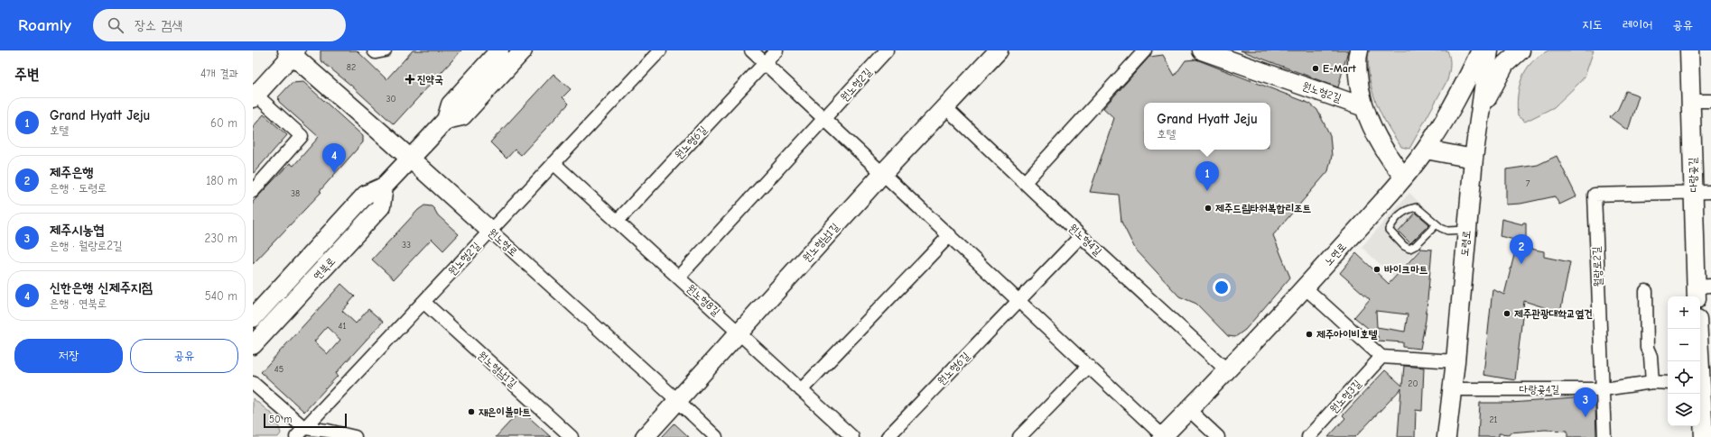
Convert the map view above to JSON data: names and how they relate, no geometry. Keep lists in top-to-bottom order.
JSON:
{
  "streets": {
    "main road": [
      "원노형2길",
      "다랑곶길",
      "원노형로",
      "원노형남1길",
      "도령로",
      "노연로",
      "연북로"
    ],
    "street": [
      "원노형6길",
      "원노형4길",
      "월랑로2길",
      "원노형8길",
      "다랑곶4길",
      "원노형3길"
    ]
  },
  "crossings": [
    ["원노형2길", "원노형로"],
    ["원노형2길", "원노형남1길"],
    ["원노형2길", "원노형8길"],
    ["원노형6길", "원노형4길"],
    ["원노형6길", "원노형8길"],
    ["다랑곶길", "월랑로2길"],
    ["원노형4길", "원노형남1길"],
    ["원노형4길", "노연로"],
    ["원노형로", "원노형남1길"],
    ["원노형로", "연북로"],
    ["원노형남1길", "원노형8길"],
    ["도령로", "다랑곶4길"],
    ["월랑로2길", "다랑곶4길"]
  ],
  "places": {
    "other": [
      "E-Mart",
      "제주드림타워복합리조트",
      "바이크마트",
      "제주관광대학교옆건",
      "제주아이비호텔",
      "재은이불마트"
    ],
    "health": ["진약국"]
  },
  "house_numbers": [
    "82",
    "30",
    "7",
    "38",
    "33",
    "41",
    "45",
    "20",
    "21"
  ],
  "scale_bar": "50 m",
  "page": {
    "header": "Roamly",
    "search": "장소 검색",
    "nav": ["지도", "레이어", "공유"],
    "heading": ["주변", "4개 결과"],
    "list": [
      {
        "mark": "1",
        "name": "Grand Hyatt Jeju",
        "note": "호텔",
        "value": "60 m"
      },
      {
        "mark": "2",
        "name": "제주은행",
        "note": "은행 · 도령로",
        "value": "180 m"
      },
      {
        "mark": "3",
        "name": "제주시농협",
        "note": "은행 · 월랑로2길",
        "value": "230 m"
      },
      {
        "mark": "4",
        "name": "신한은행 신제주지점",
        "note": "은행 · 연북로",
        "value": "540 m"
      }
    ],
    "popup": ["Grand Hyatt Jeju", "호텔"],
    "pins": [
      "4",
      "1",
      "2",
      "3"
    ],
    "map_buttons": ["+", "−"],
    "buttons": ["저장", "공유"],
    "scale": "50 m"
  }
}
